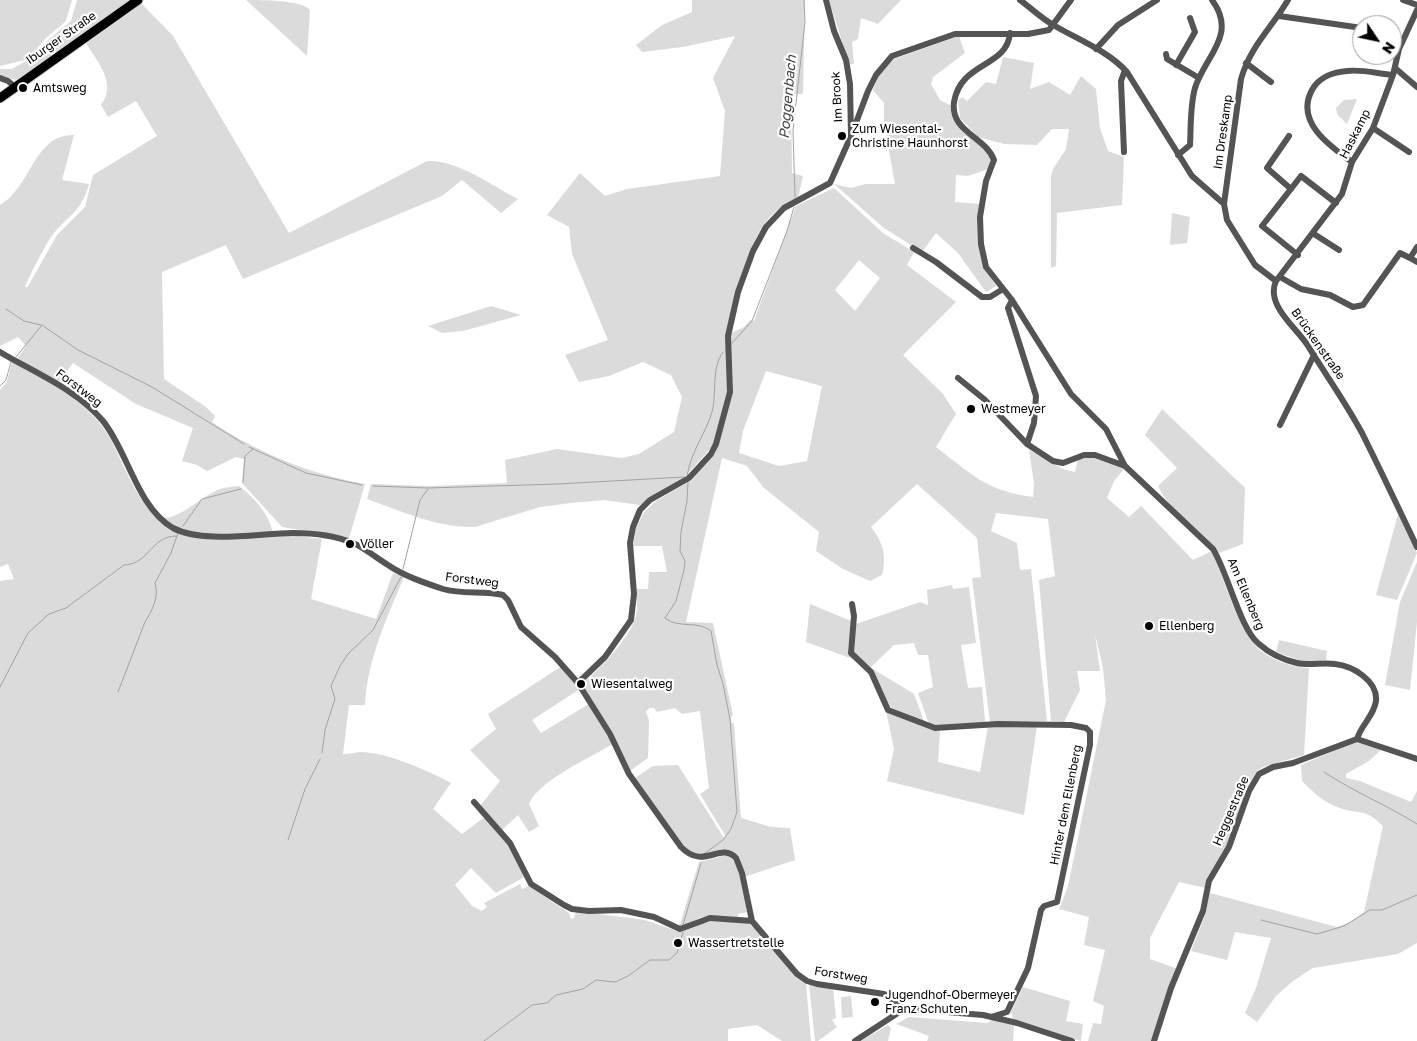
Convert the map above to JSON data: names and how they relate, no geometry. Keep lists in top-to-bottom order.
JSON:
{
  "streets": {
    "main road": ["Iburger Straße"],
    "street": [
      "Im Brook",
      "Im Dreskamp",
      "Haskamp",
      "Brückenstraße",
      "Forstweg",
      "Am Ellenberg",
      "Hinter dem Ellenberg",
      "Heggestraße"
    ]
  },
  "crossings": [
    ["Haskamp", "Brückenstraße"],
    ["Am Ellenberg", "Heggestraße"]
  ],
  "water": ["Poggenbach"],
  "places": [
    "Amtsweg",
    "Zum Wiesental- Christine Haunhorst",
    "Westmeyer",
    "Völler",
    "Ellenberg",
    "Wiesentalweg",
    "Wassertretstelle",
    "Jugendhof-Obermeyer Franz Schuten"
  ],
  "north": "bottom right"
}
